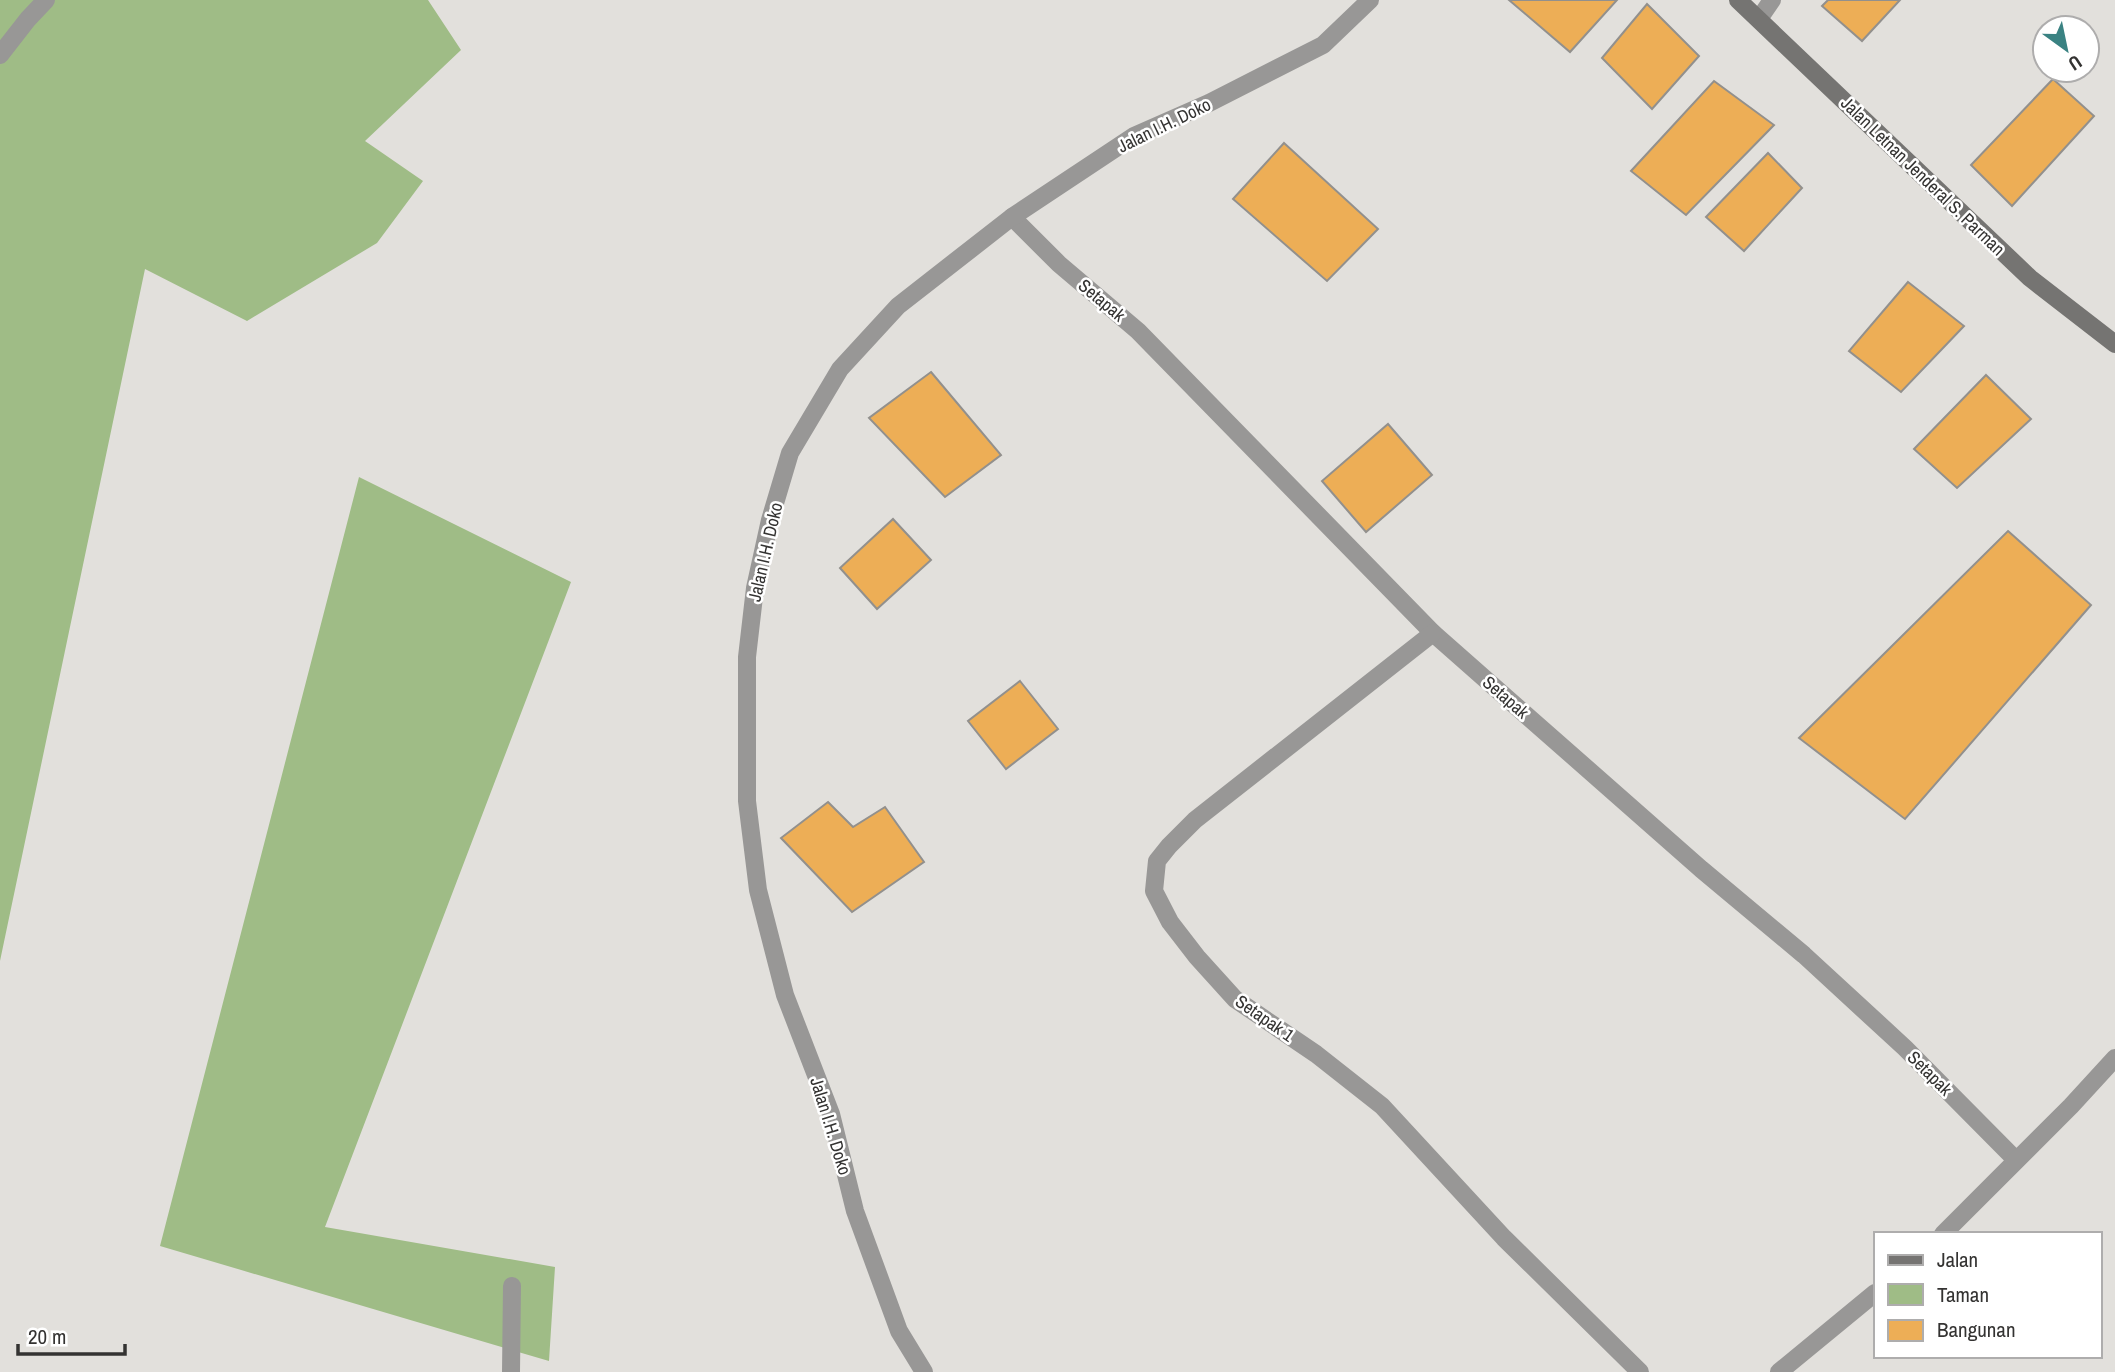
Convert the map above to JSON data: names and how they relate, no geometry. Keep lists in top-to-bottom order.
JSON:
{
  "streets": {
    "street": [
      "Jalan I.H. Doko",
      "Jalan Letnan Jenderal S. Parman",
      "Setapak",
      "Setapak 1"
    ]
  },
  "crossings": [
    ["Jalan I.H. Doko", "Setapak"],
    ["Setapak", "Setapak 1"]
  ],
  "legend": ["Jalan", "Taman", "Bangunan"],
  "scale_bar": "20 m",
  "north": "bottom right"
}
